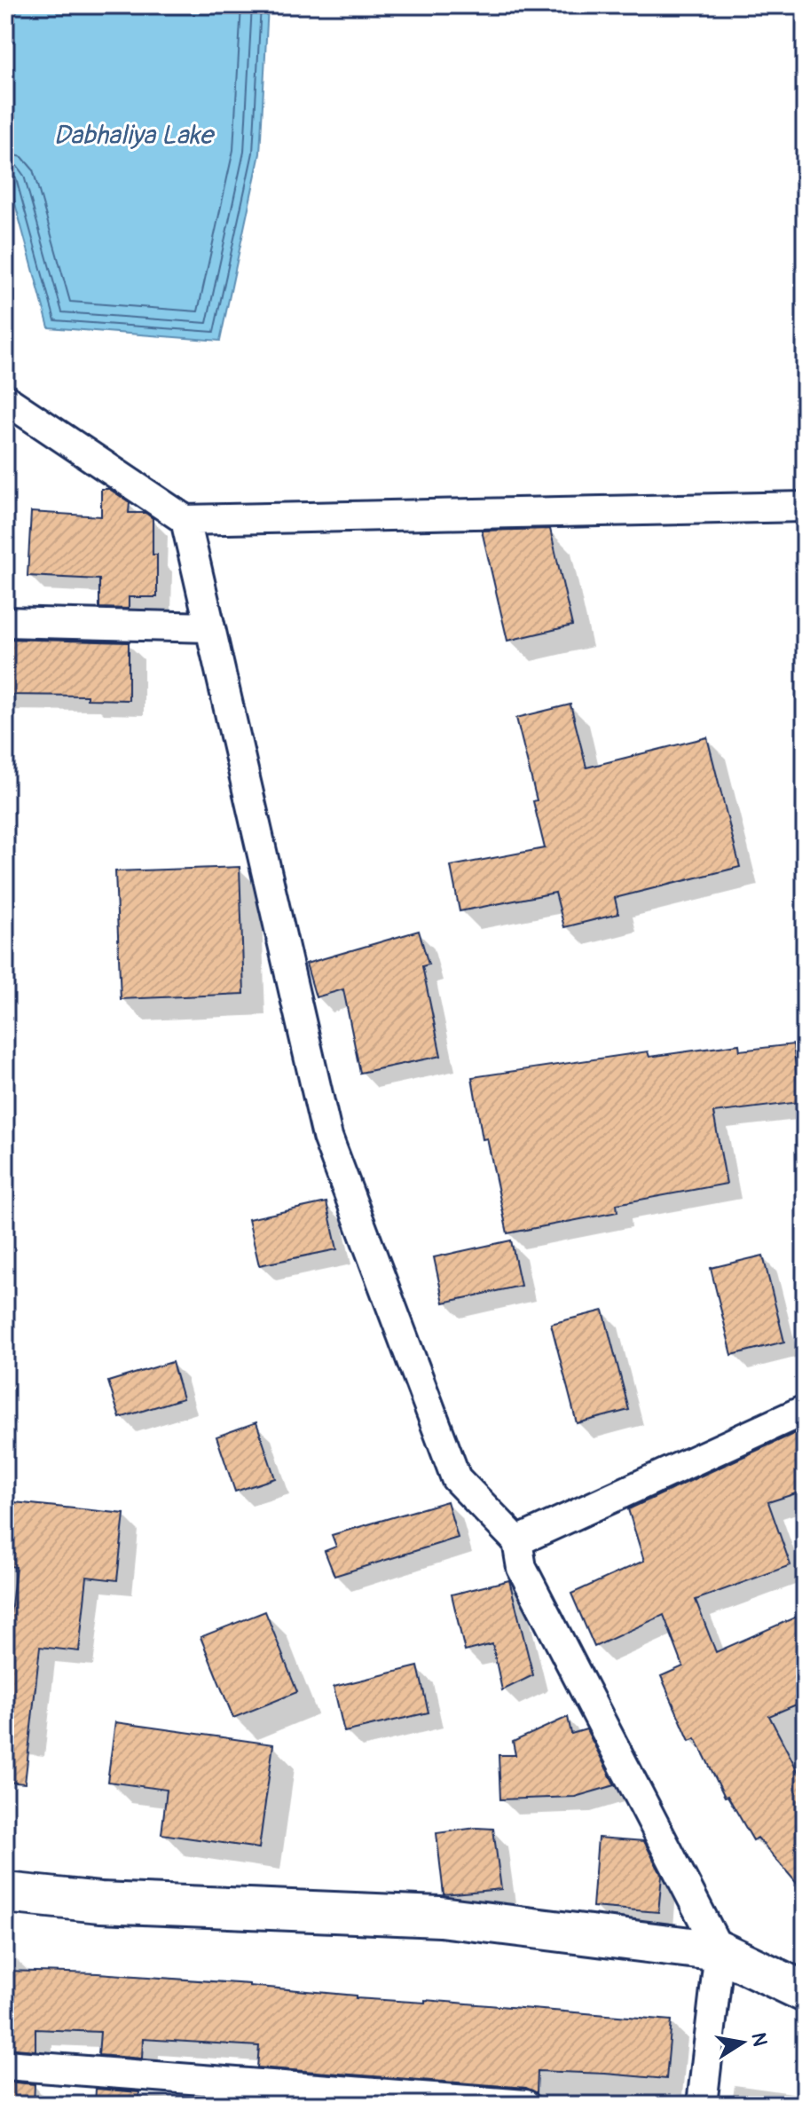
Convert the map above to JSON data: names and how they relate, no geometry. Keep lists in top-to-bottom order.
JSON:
{
  "water": ["Dabhaliya Lake"],
  "north": "right"
}
